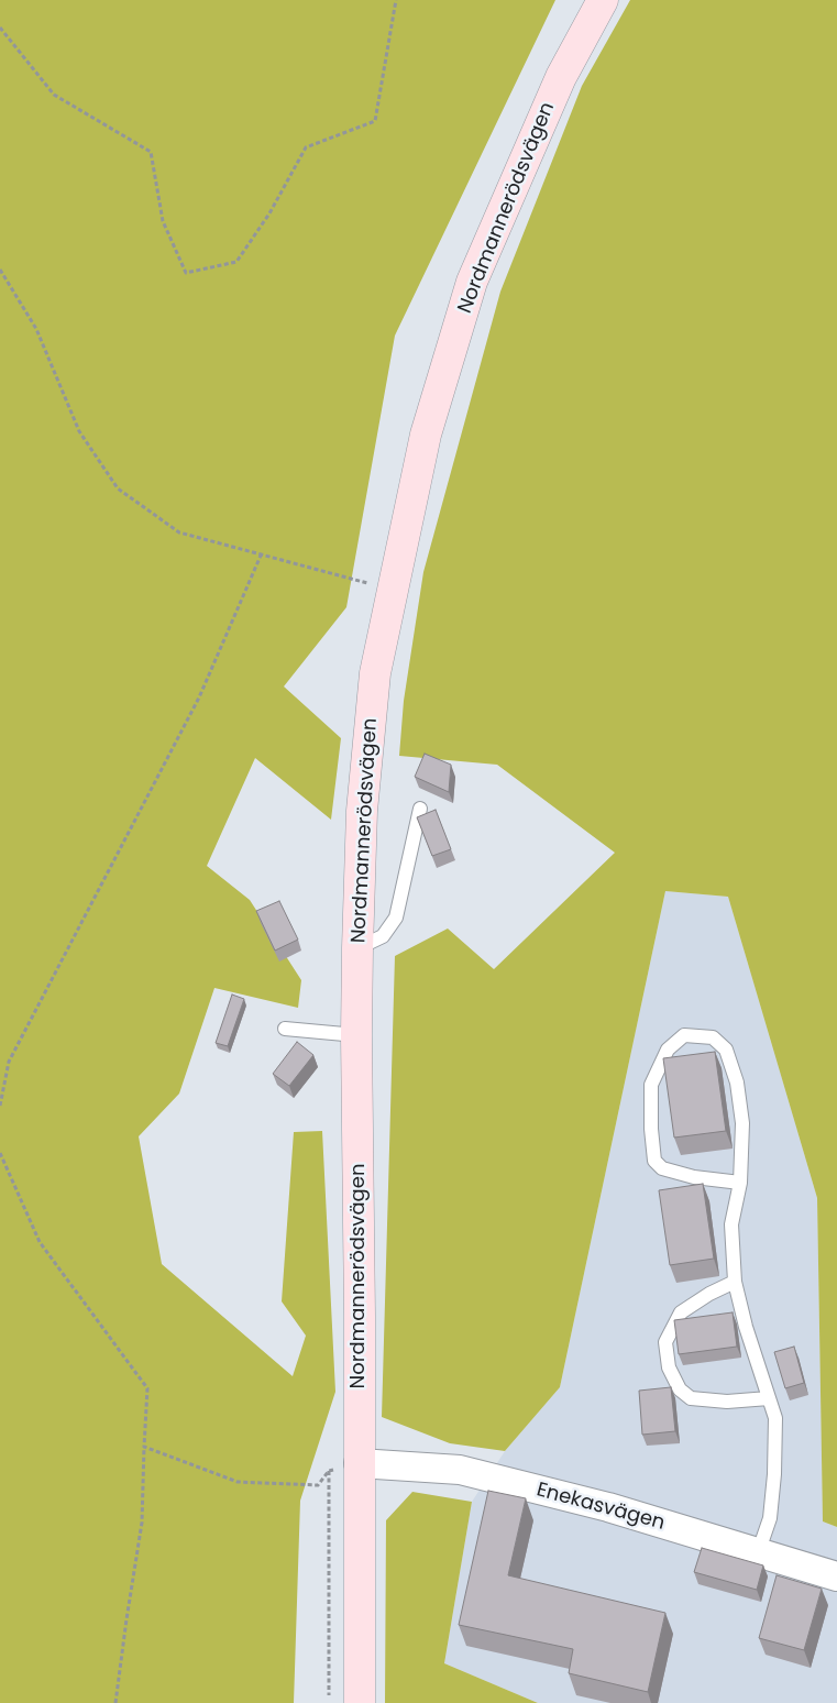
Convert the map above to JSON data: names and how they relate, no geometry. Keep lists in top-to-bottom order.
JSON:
{
  "streets": {
    "main road": ["Nordmannerödsvägen"],
    "street": ["Enekasvägen"]
  },
  "crossings": [
    ["Nordmannerödsvägen", "Enekasvägen"]
  ]
}
